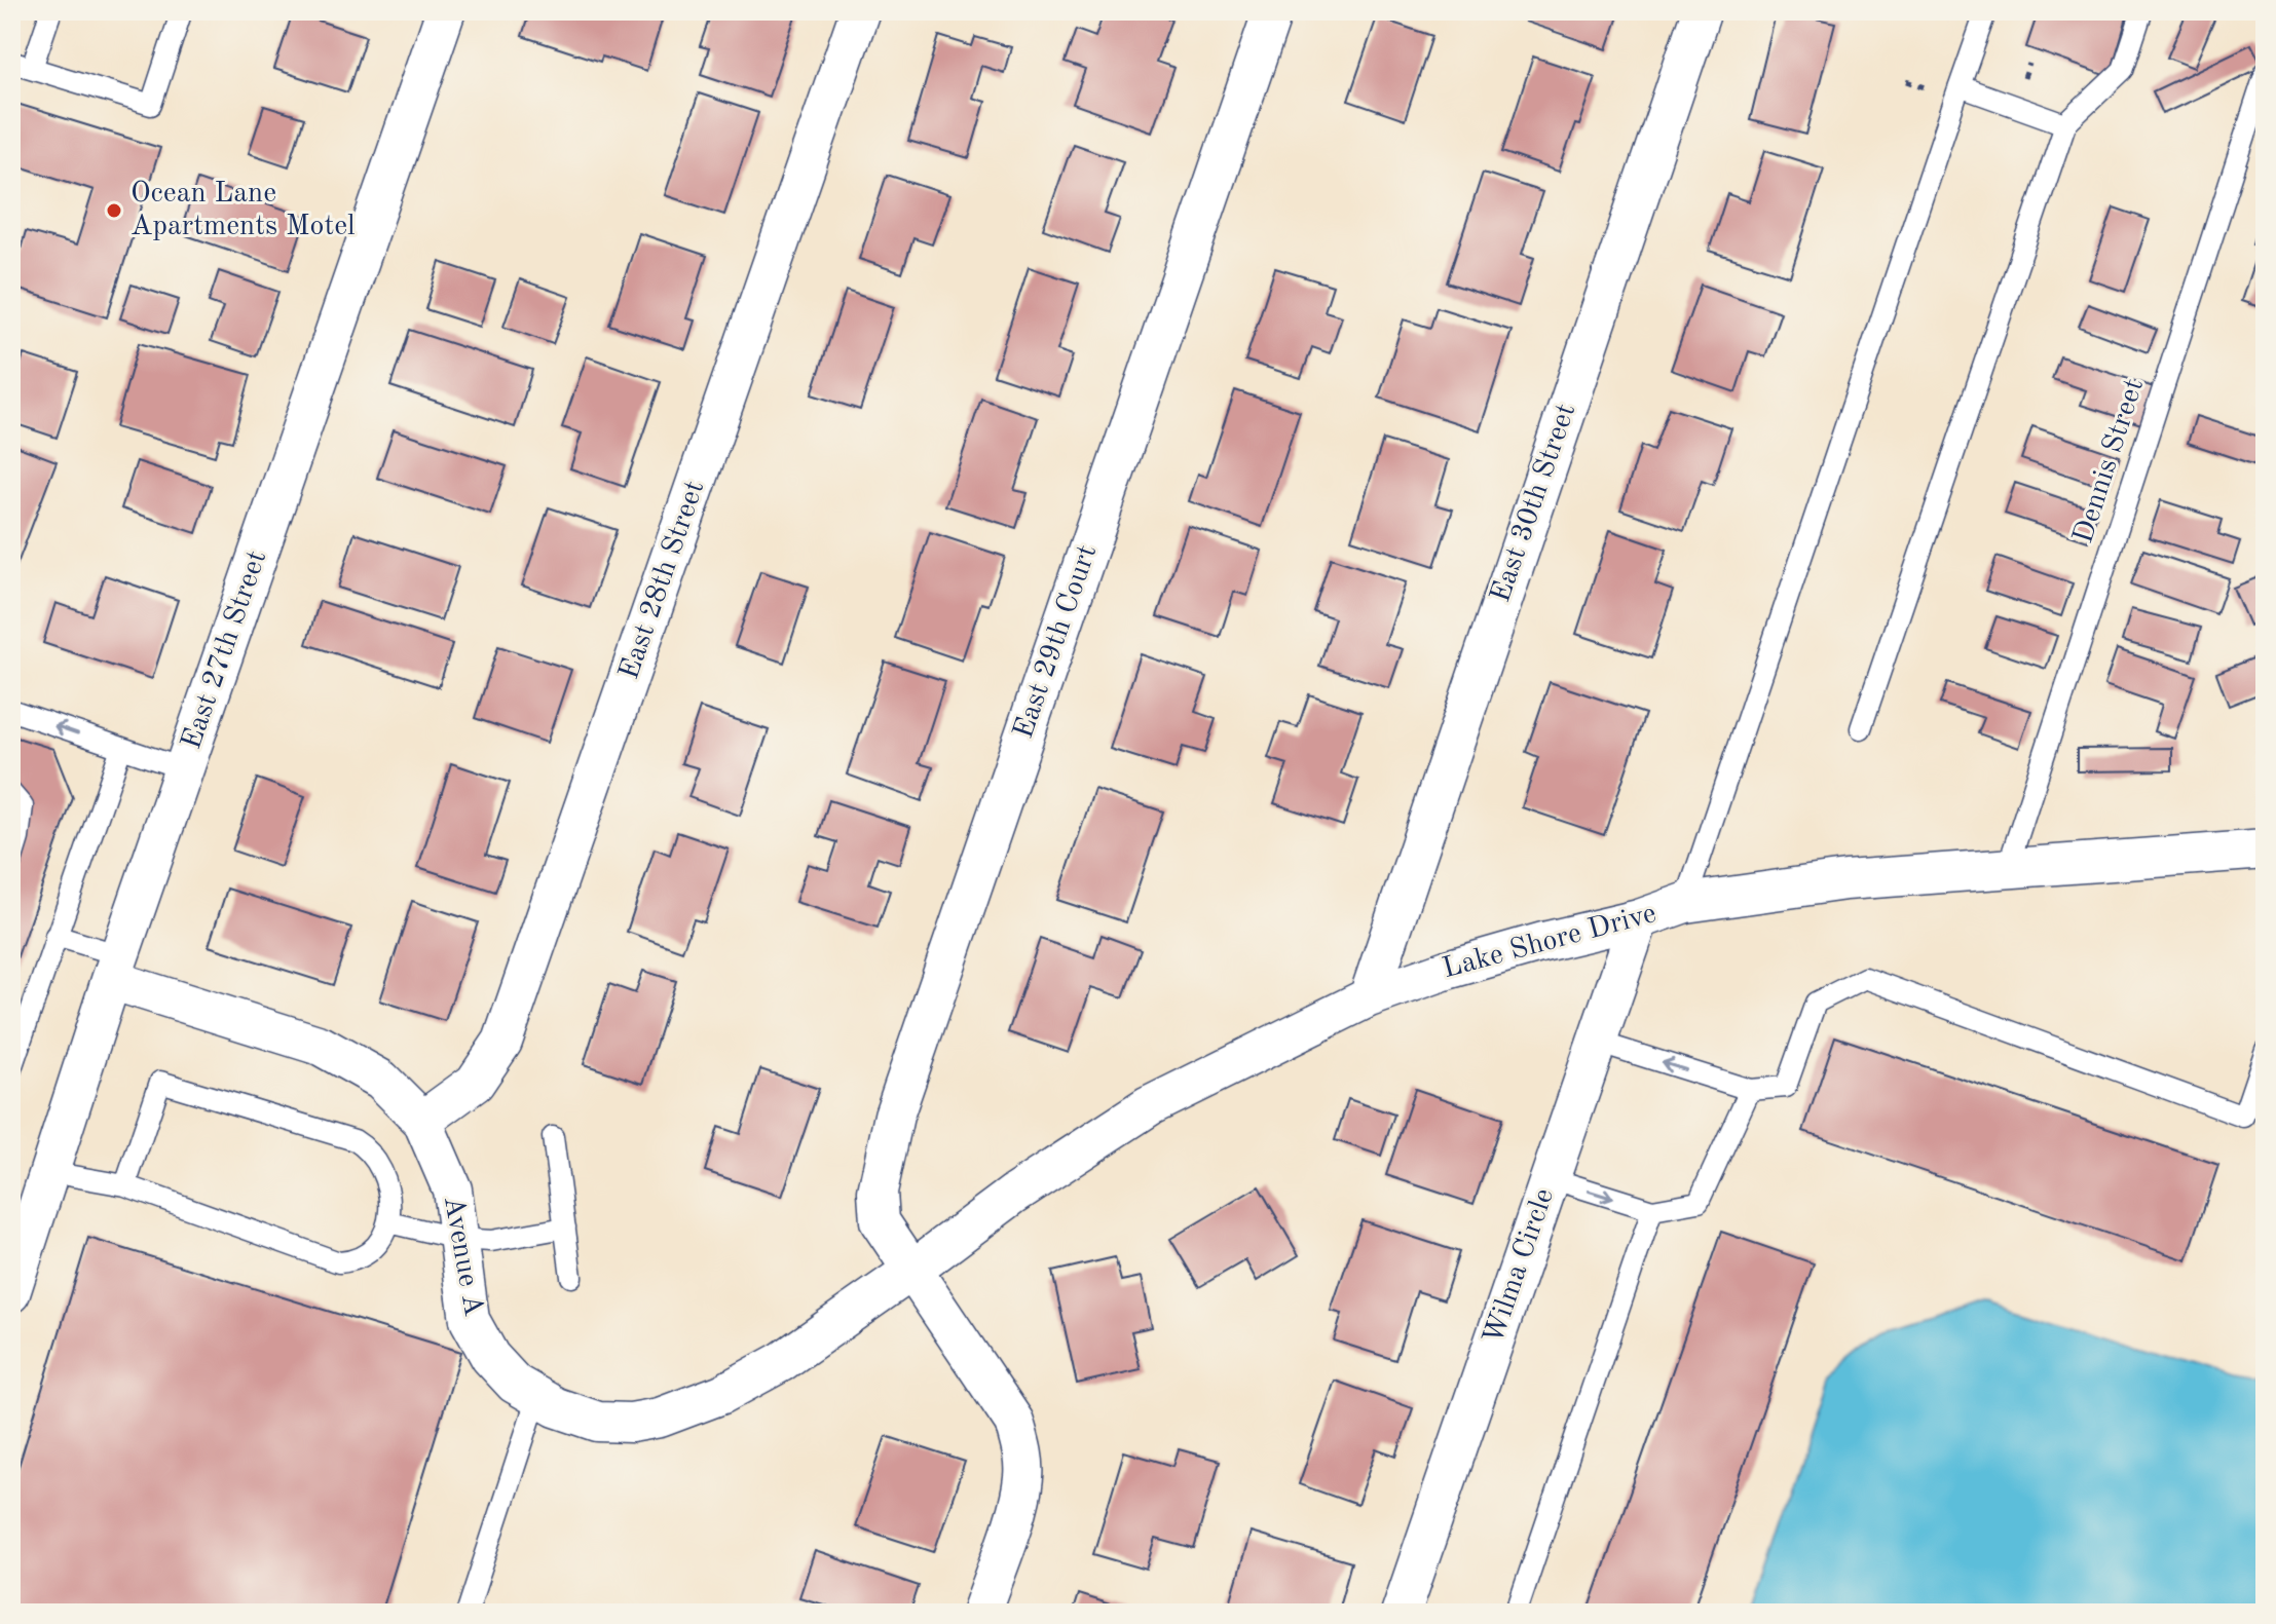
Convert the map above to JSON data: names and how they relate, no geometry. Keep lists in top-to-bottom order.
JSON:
{
  "streets": {
    "street": [
      "East 30th Street",
      "East 28th Street",
      "East 29th Court",
      "East 27th Street",
      "Lake Shore Drive",
      "Avenue A",
      "Wilma Circle"
    ],
    "lane": ["Dennis Street"]
  },
  "crossings": [
    ["Dennis Street", "Lake Shore Drive"],
    ["East 30th Street", "Lake Shore Drive"],
    ["East 28th Street", "Avenue A"],
    ["East 29th Court", "Lake Shore Drive"],
    ["East 29th Court", "Avenue A"],
    ["East 27th Street", "Avenue A"],
    ["Lake Shore Drive", "Avenue A"],
    ["Lake Shore Drive", "Wilma Circle"]
  ],
  "places": ["Ocean Lane Apartments Motel"]
}
